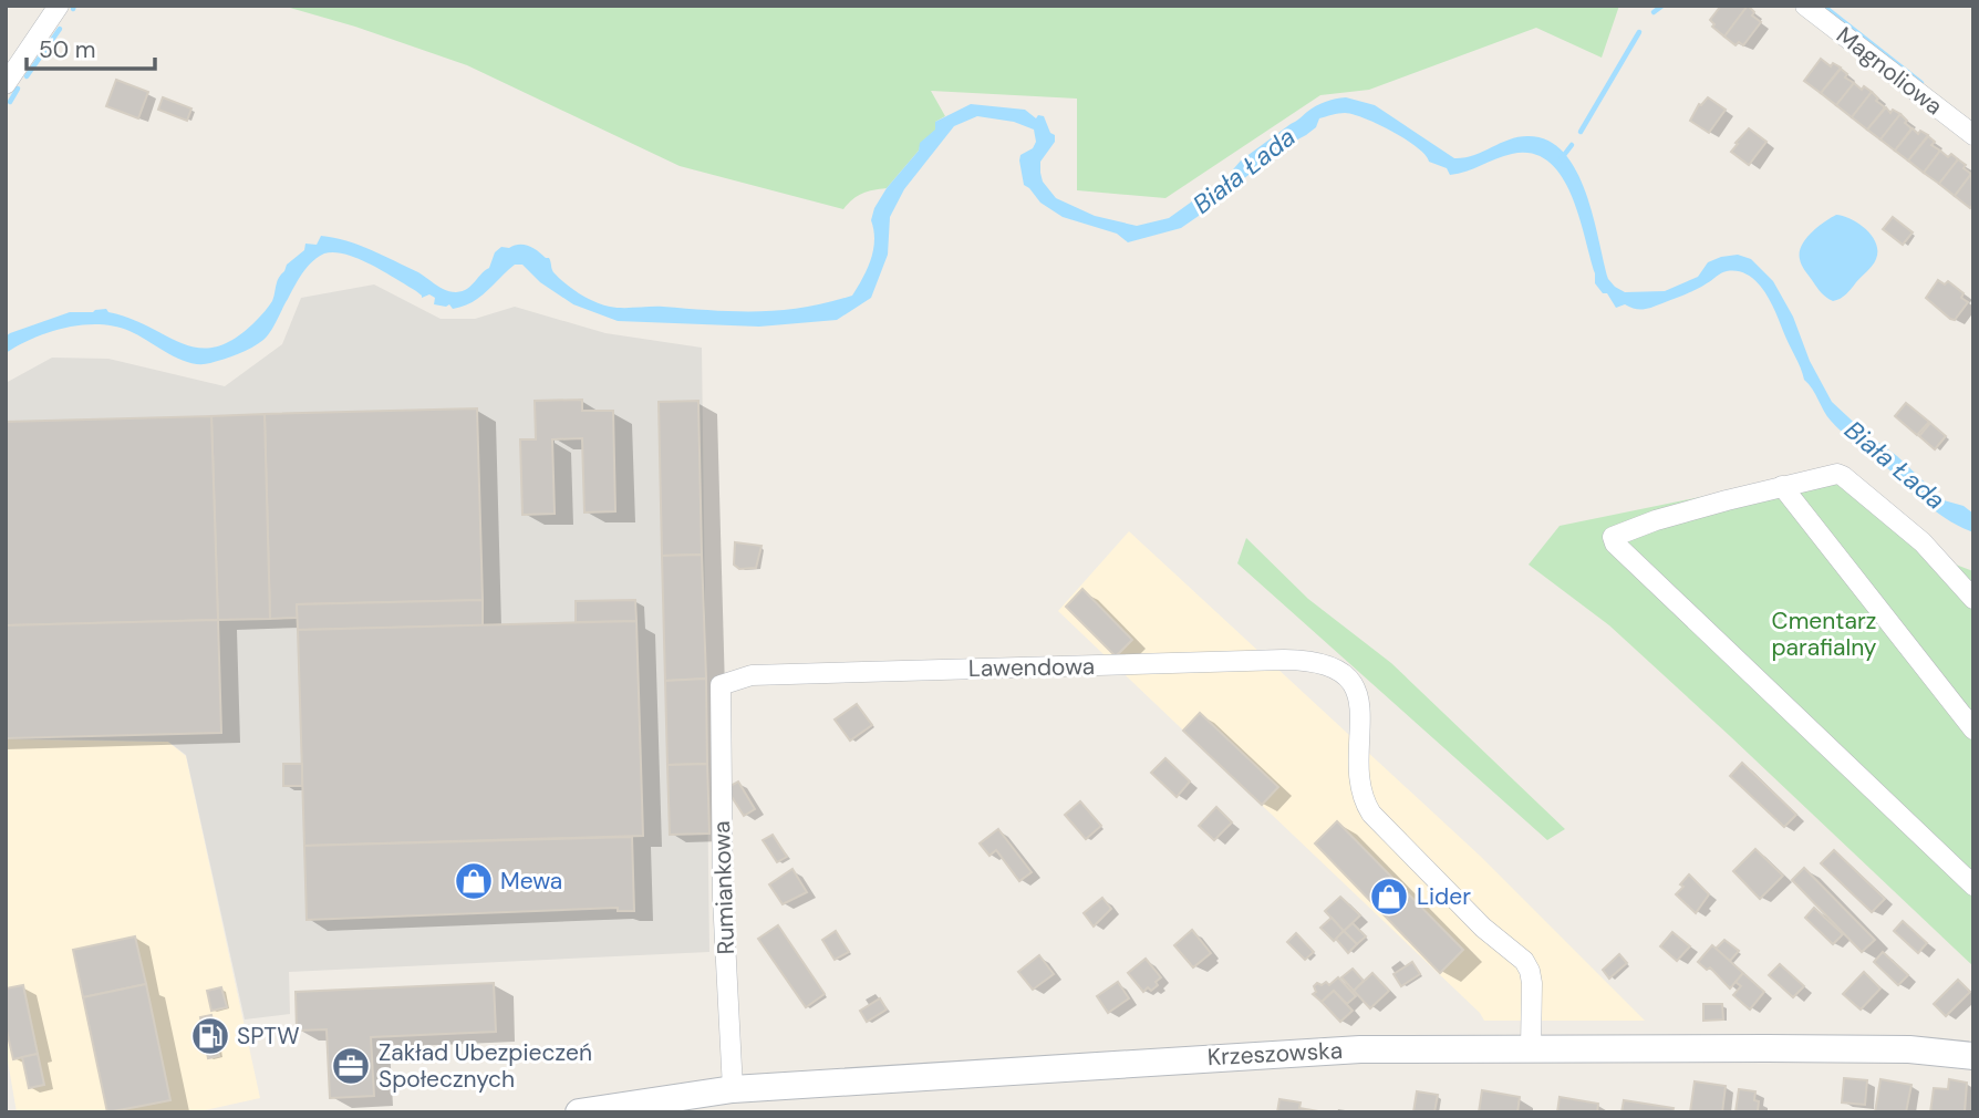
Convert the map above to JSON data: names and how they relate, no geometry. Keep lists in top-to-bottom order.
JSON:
{
  "streets": {
    "main road": ["Krzeszowska"],
    "street": ["Magnoliowa", "Lawendowa", "Rumiankowa"]
  },
  "crossings": [
    ["Lawendowa", "Rumiankowa"],
    ["Lawendowa", "Krzeszowska"],
    ["Rumiankowa", "Krzeszowska"]
  ],
  "water": ["Biała Łada"],
  "parks": ["Cmentarz parafialny"],
  "places": {
    "shop": ["Mewa", "Lider"],
    "fuel station": ["SPTW"],
    "office": ["Zakład Ubezpieczeń Społecznych"]
  },
  "scale_bar": "50 m"
}
